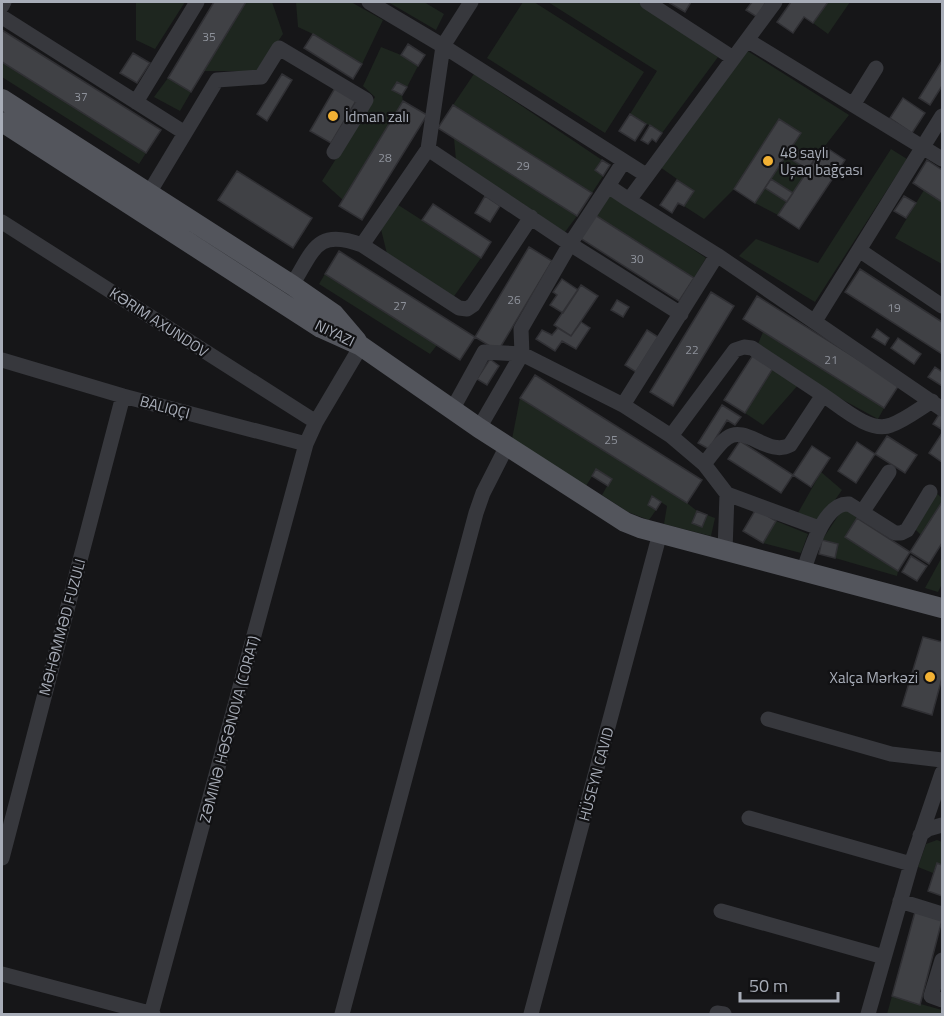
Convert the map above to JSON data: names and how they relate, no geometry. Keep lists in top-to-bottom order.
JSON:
{
  "streets": {
    "main road": ["NIYAZI"],
    "street": [
      "KƏRIM AXUNDOV",
      "MƏHƏMMƏD FUZULI",
      "ZƏMINƏ HƏSƏNOVA (CORAT)",
      "HÜSEYN CAVID"
    ]
  },
  "crossings": [
    ["KƏRIM AXUNDOV", "ZƏMINƏ HƏSƏNOVA (CORAT)"],
    ["NIYAZI", "ZƏMINƏ HƏSƏNOVA (CORAT)"]
  ],
  "places": ["İdman zalı", "48 saylı Uşaq bağçası", "Xalça Mərkəzi"],
  "house_numbers": [
    "35",
    "37",
    "28",
    "29",
    "30",
    "26",
    "27",
    "19",
    "22",
    "21",
    "25"
  ],
  "scale_bar": "50 m"
}
